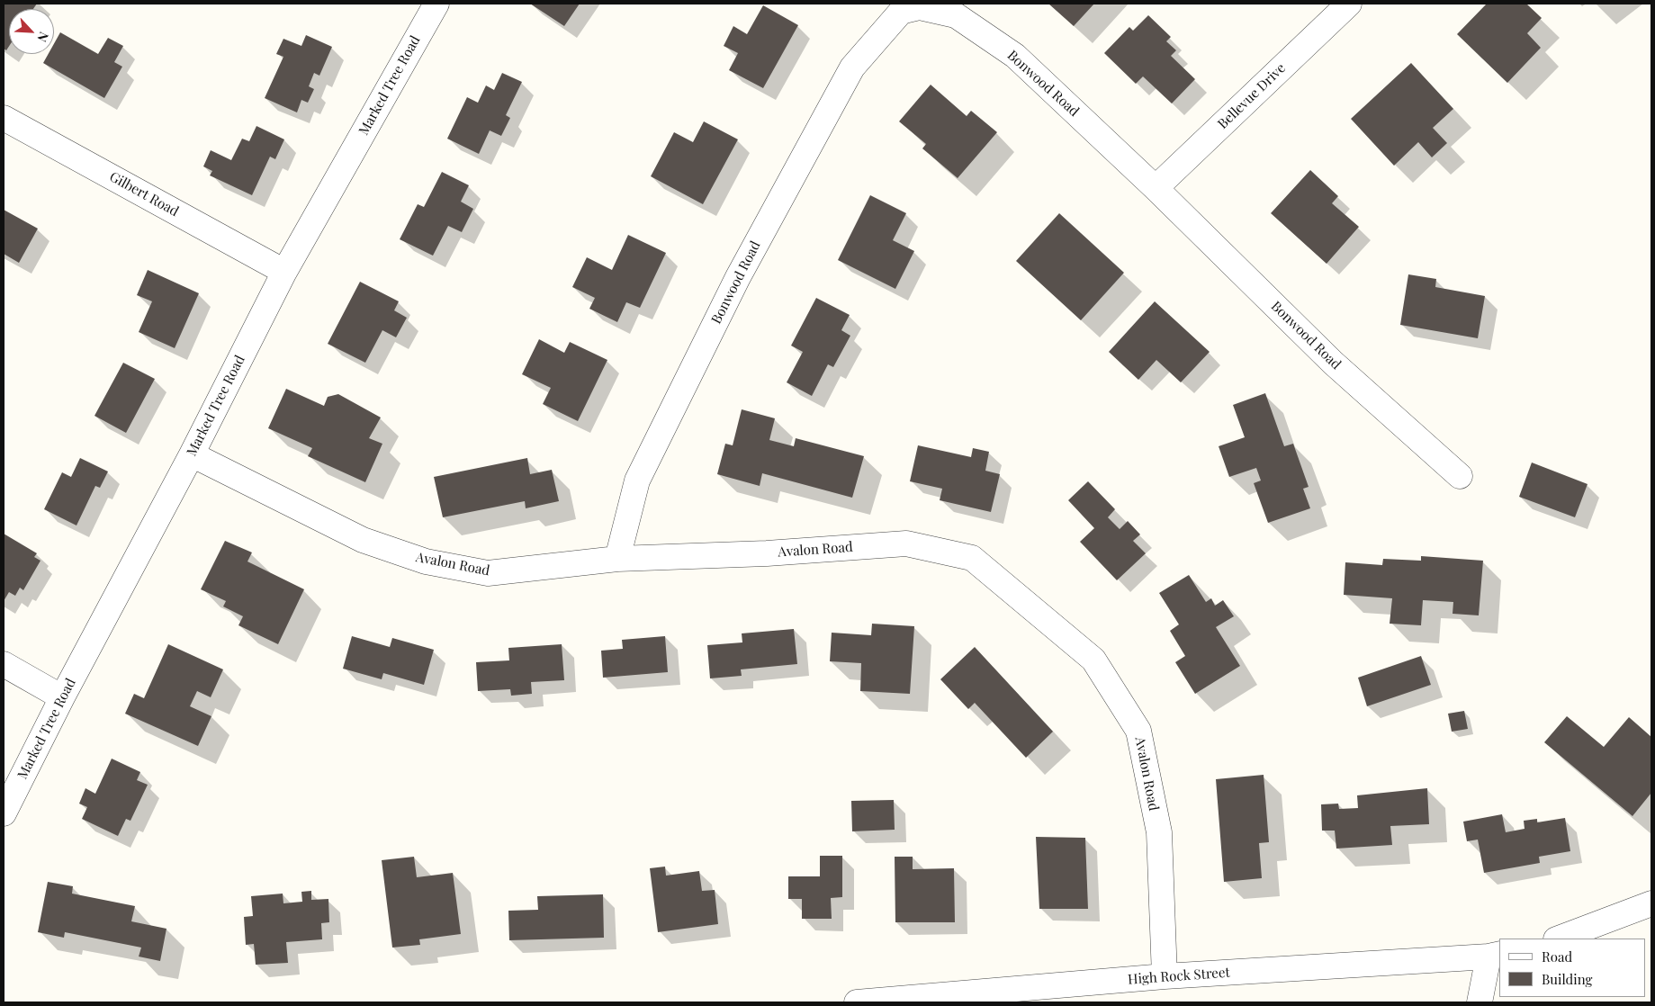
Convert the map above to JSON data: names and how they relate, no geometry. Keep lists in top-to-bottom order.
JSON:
{
  "streets": {
    "street": [
      "Bonwood Road",
      "Marked Tree Road",
      "Bellevue Drive",
      "Gilbert Road",
      "Avalon Road",
      "High Rock Street"
    ]
  },
  "crossings": [
    ["Bonwood Road", "Bellevue Drive"],
    ["Bonwood Road", "Avalon Road"],
    ["Marked Tree Road", "Gilbert Road"],
    ["Marked Tree Road", "Avalon Road"],
    ["Avalon Road", "High Rock Street"]
  ],
  "legend": ["Road", "Building"],
  "north": "bottom right"
}
